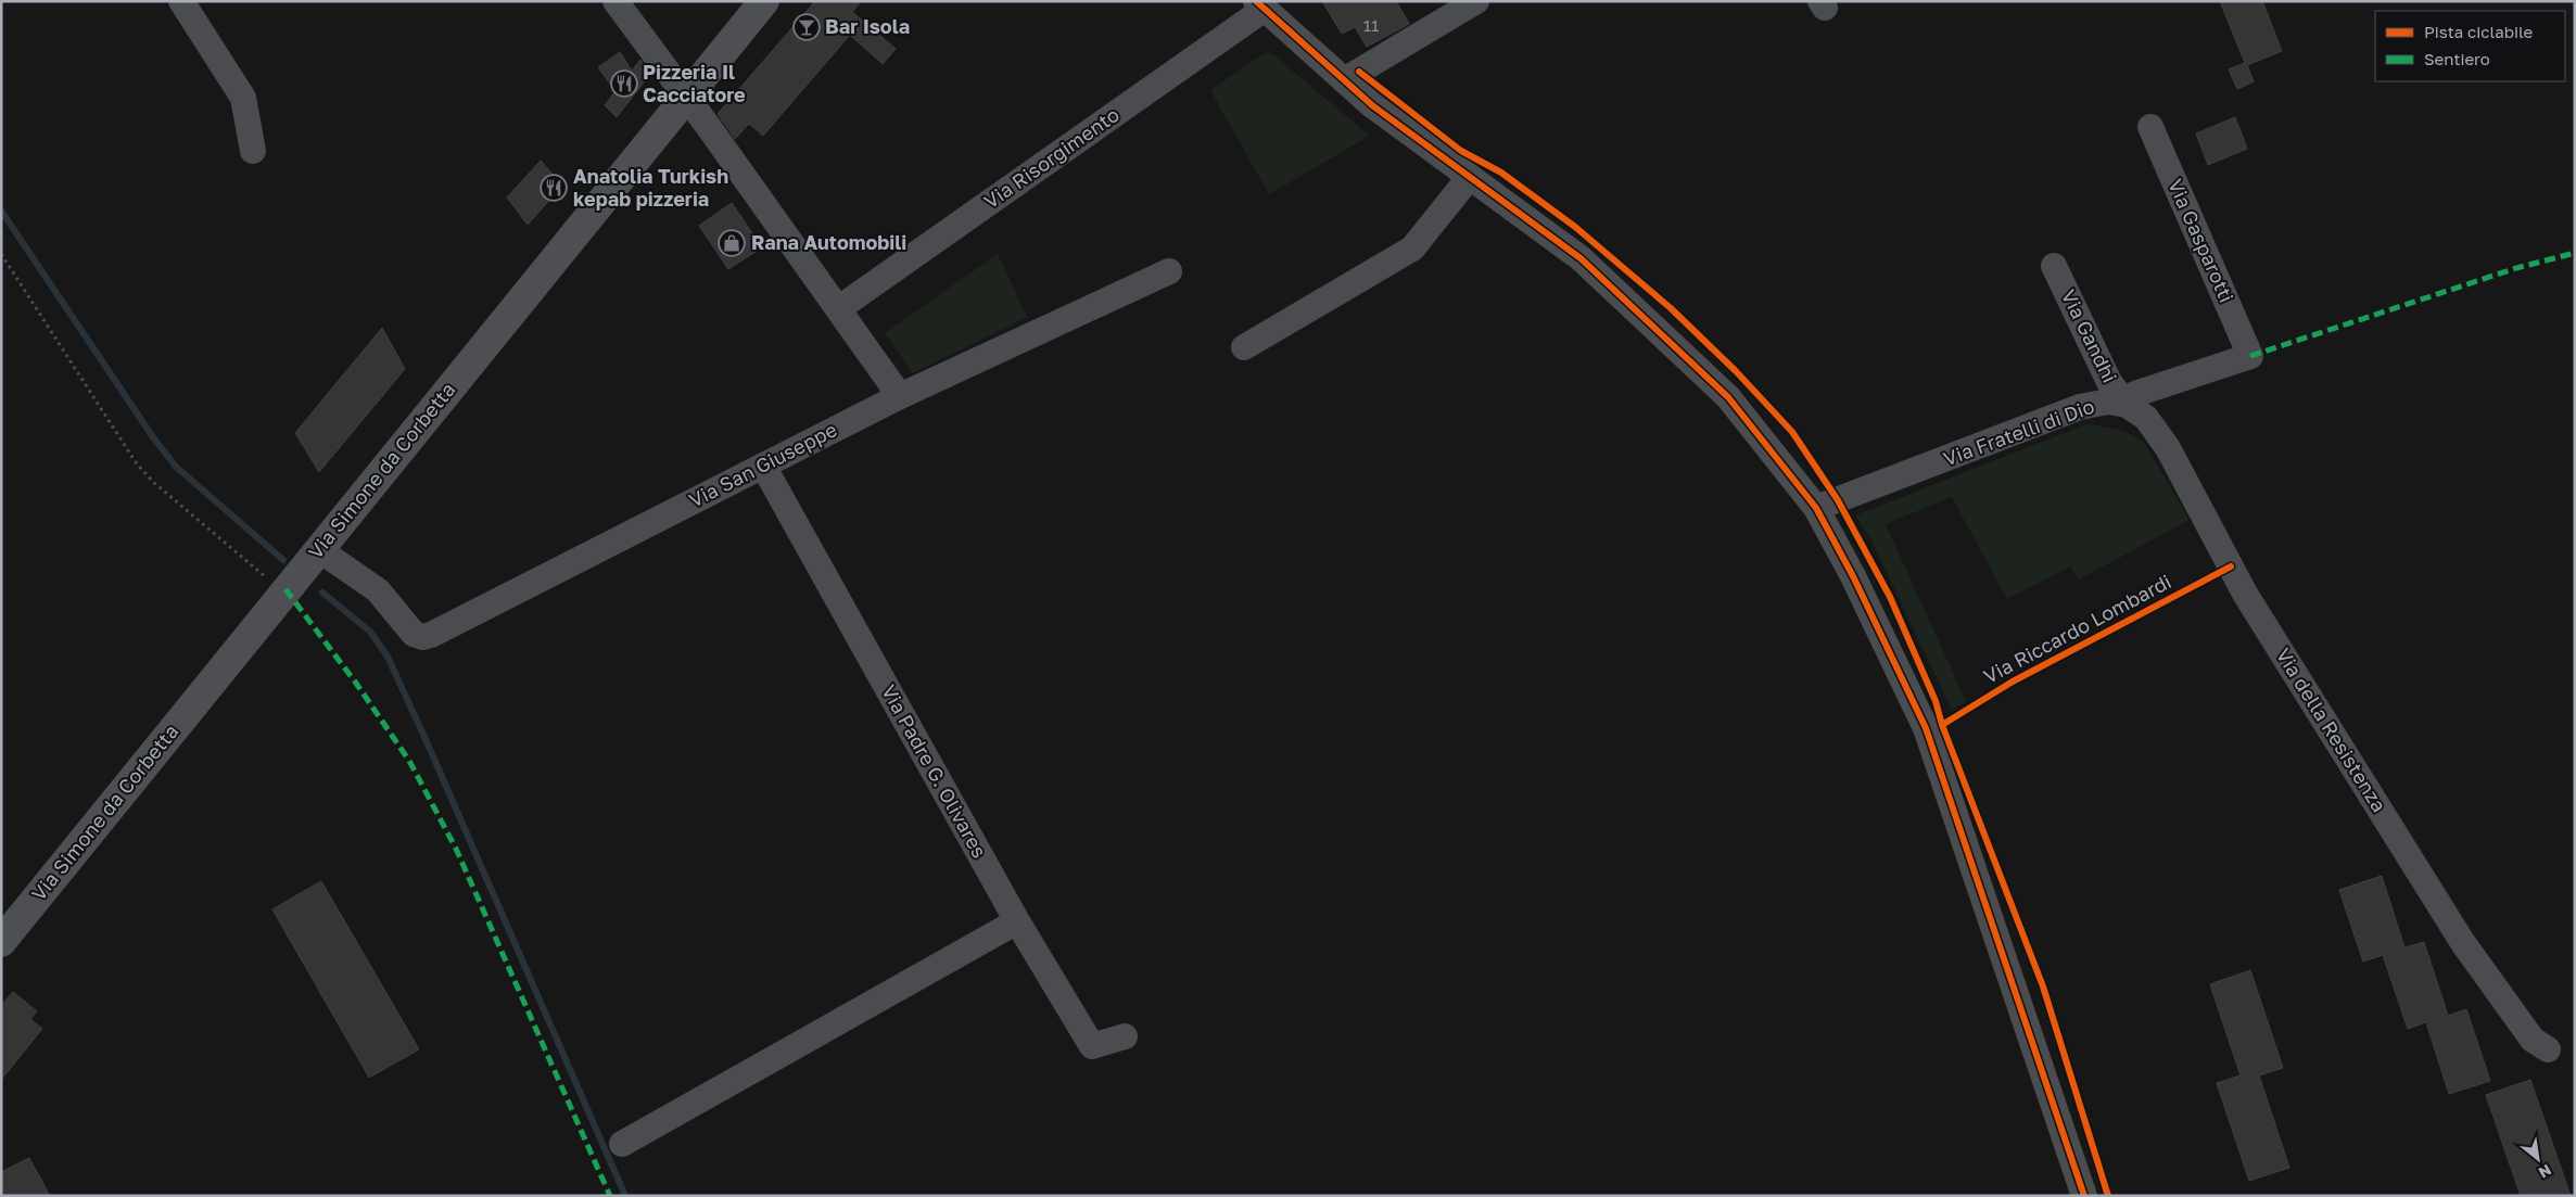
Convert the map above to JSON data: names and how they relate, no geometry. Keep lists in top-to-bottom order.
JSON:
{
  "streets": {
    "main road": ["Via Simone da Corbetta"],
    "street": [
      "Via Risorgimento",
      "Via Gasparotti",
      "Via Gandhi",
      "Via Fratelli di Dio",
      "Via San Giuseppe",
      "Via della Resistenza",
      "Via Padre G. Olivares"
    ],
    "cycle path": ["Via Riccardo Lombardi"]
  },
  "crossings": [
    ["Via Gasparotti", "Via Gandhi"],
    ["Via Gasparotti", "Via Fratelli di Dio"],
    ["Via Gasparotti", "Via della Resistenza"],
    ["Via Gandhi", "Via Fratelli di Dio"],
    ["Via Gandhi", "Via della Resistenza"],
    ["Via Fratelli di Dio", "Via della Resistenza"],
    ["Via San Giuseppe", "Via Simone da Corbetta"],
    ["Via San Giuseppe", "Via Padre G. Olivares"]
  ],
  "places": {
    "bar": ["Bar Isola"],
    "restaurant": ["Pizzeria Il Cacciatore", "Anatolia Turkish kepab pizzeria"],
    "shop": ["Rana Automobili"]
  },
  "house_numbers": ["11"],
  "legend": ["Pista ciclabile", "Sentiero"],
  "north": "bottom right"
}
